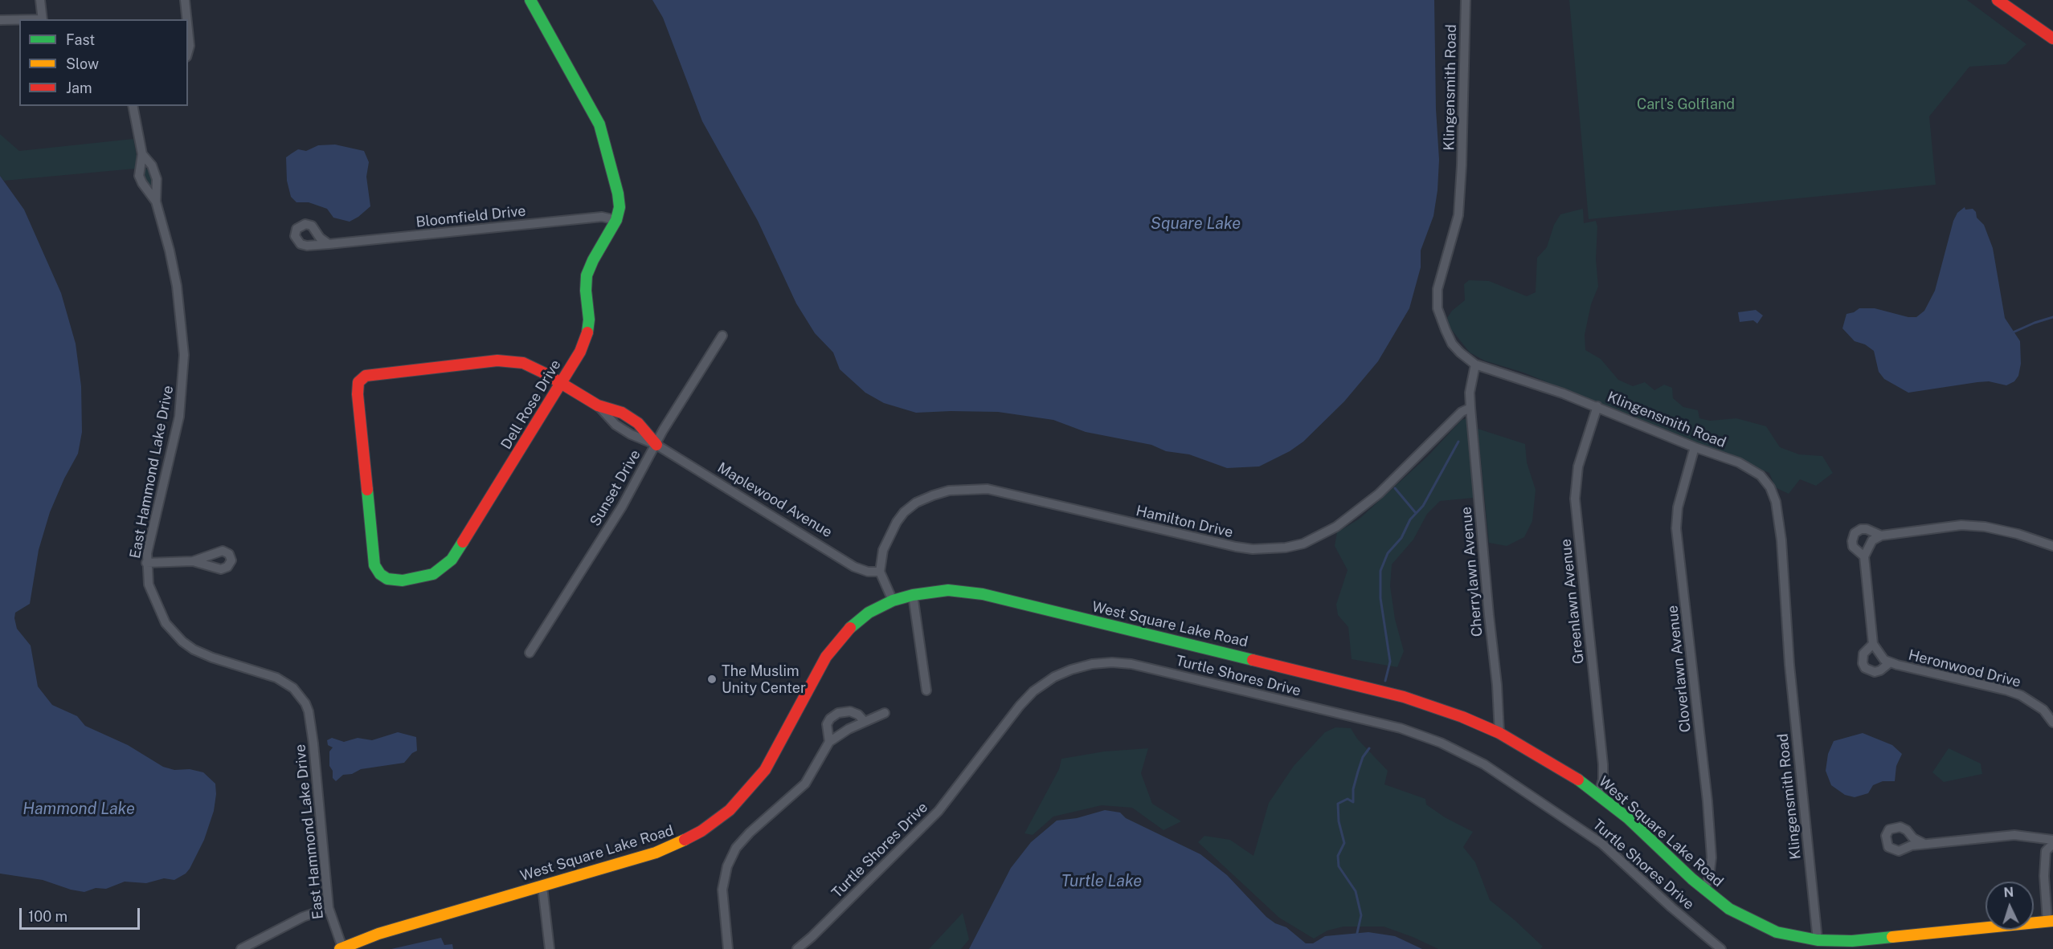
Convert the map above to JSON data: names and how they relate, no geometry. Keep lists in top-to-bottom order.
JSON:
{
  "streets": {
    "main road": ["Dell Rose Drive", "Maplewood Avenue", "West Square Lake Road"],
    "street": [
      "Klingensmith Road",
      "Bloomfield Drive",
      "East Hammond Lake Drive",
      "Sunset Drive",
      "Hamilton Drive",
      "Cherrylawn Avenue",
      "Greenlawn Avenue",
      "Cloverlawn Avenue",
      "Heronwood Drive",
      "Turtle Shores Drive"
    ]
  },
  "crossings": [
    ["Klingensmith Road", "Greenlawn Avenue"],
    ["Klingensmith Road", "West Square Lake Road"],
    ["Klingensmith Road", "Cloverlawn Avenue"],
    ["Bloomfield Drive", "Dell Rose Drive"],
    ["Dell Rose Drive", "Maplewood Avenue"],
    ["East Hammond Lake Drive", "West Square Lake Road"],
    ["Sunset Drive", "Maplewood Avenue"],
    ["Maplewood Avenue", "Hamilton Drive"],
    ["Hamilton Drive", "Cherrylawn Avenue"],
    ["Cherrylawn Avenue", "West Square Lake Road"],
    ["Greenlawn Avenue", "West Square Lake Road"],
    ["West Square Lake Road", "Cloverlawn Avenue"]
  ],
  "water": ["Square Lake", "Hammond Lake", "Turtle Lake"],
  "parks": ["Carl's Golfland"],
  "places": ["The Muslim Unity Center"],
  "legend": ["Fast", "Slow", "Jam"],
  "scale_bar": "100 m",
  "north": "top"
}
